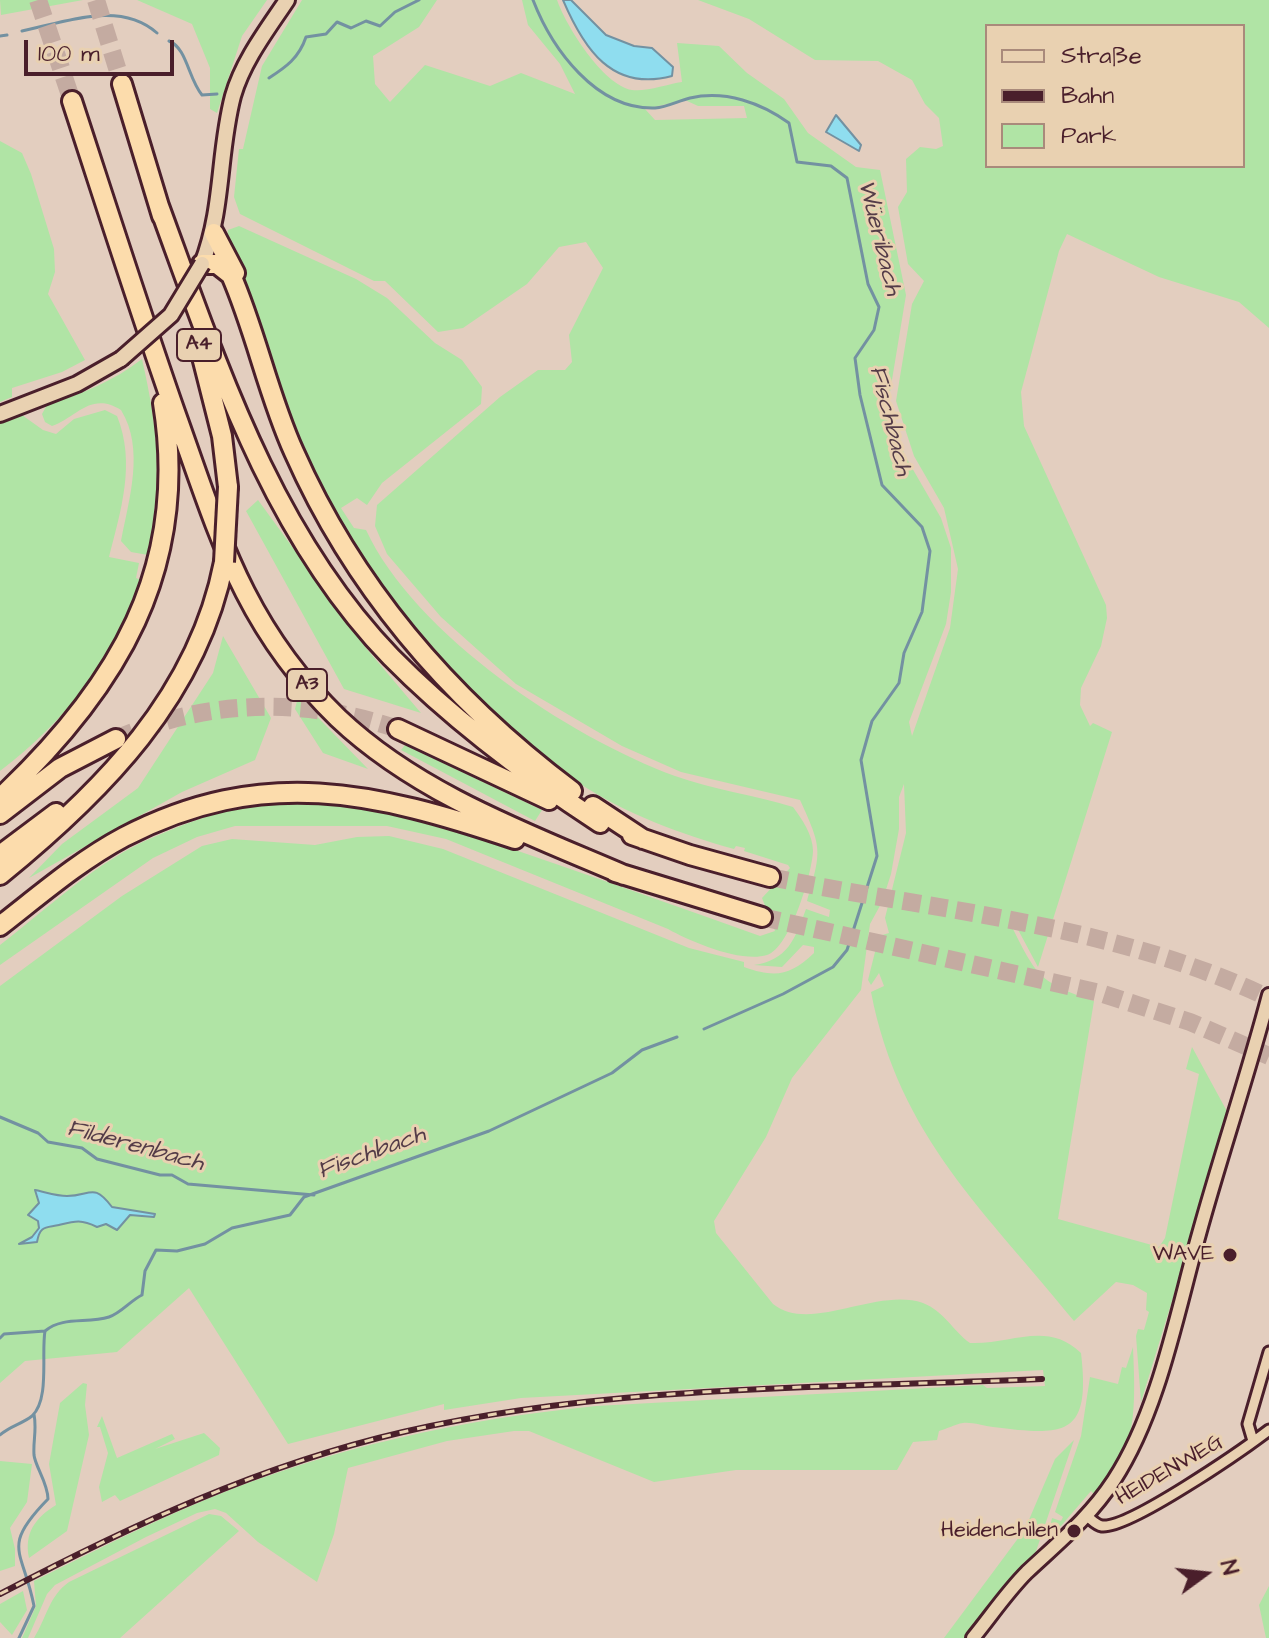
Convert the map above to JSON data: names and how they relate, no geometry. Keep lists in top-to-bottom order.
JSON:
{
  "streets": {
    "highway": ["A4", "A3"],
    "street": ["HEIDENWEG"]
  },
  "crossings": [
    ["A4", "A3"]
  ],
  "water": ["Wüeribach", "Fischbach", "Filderenbach"],
  "places": ["WAVE", "Heidenchilen"],
  "legend": ["Straße", "Bahn", "Park"],
  "scale_bar": "100 m",
  "north": "right"
}
